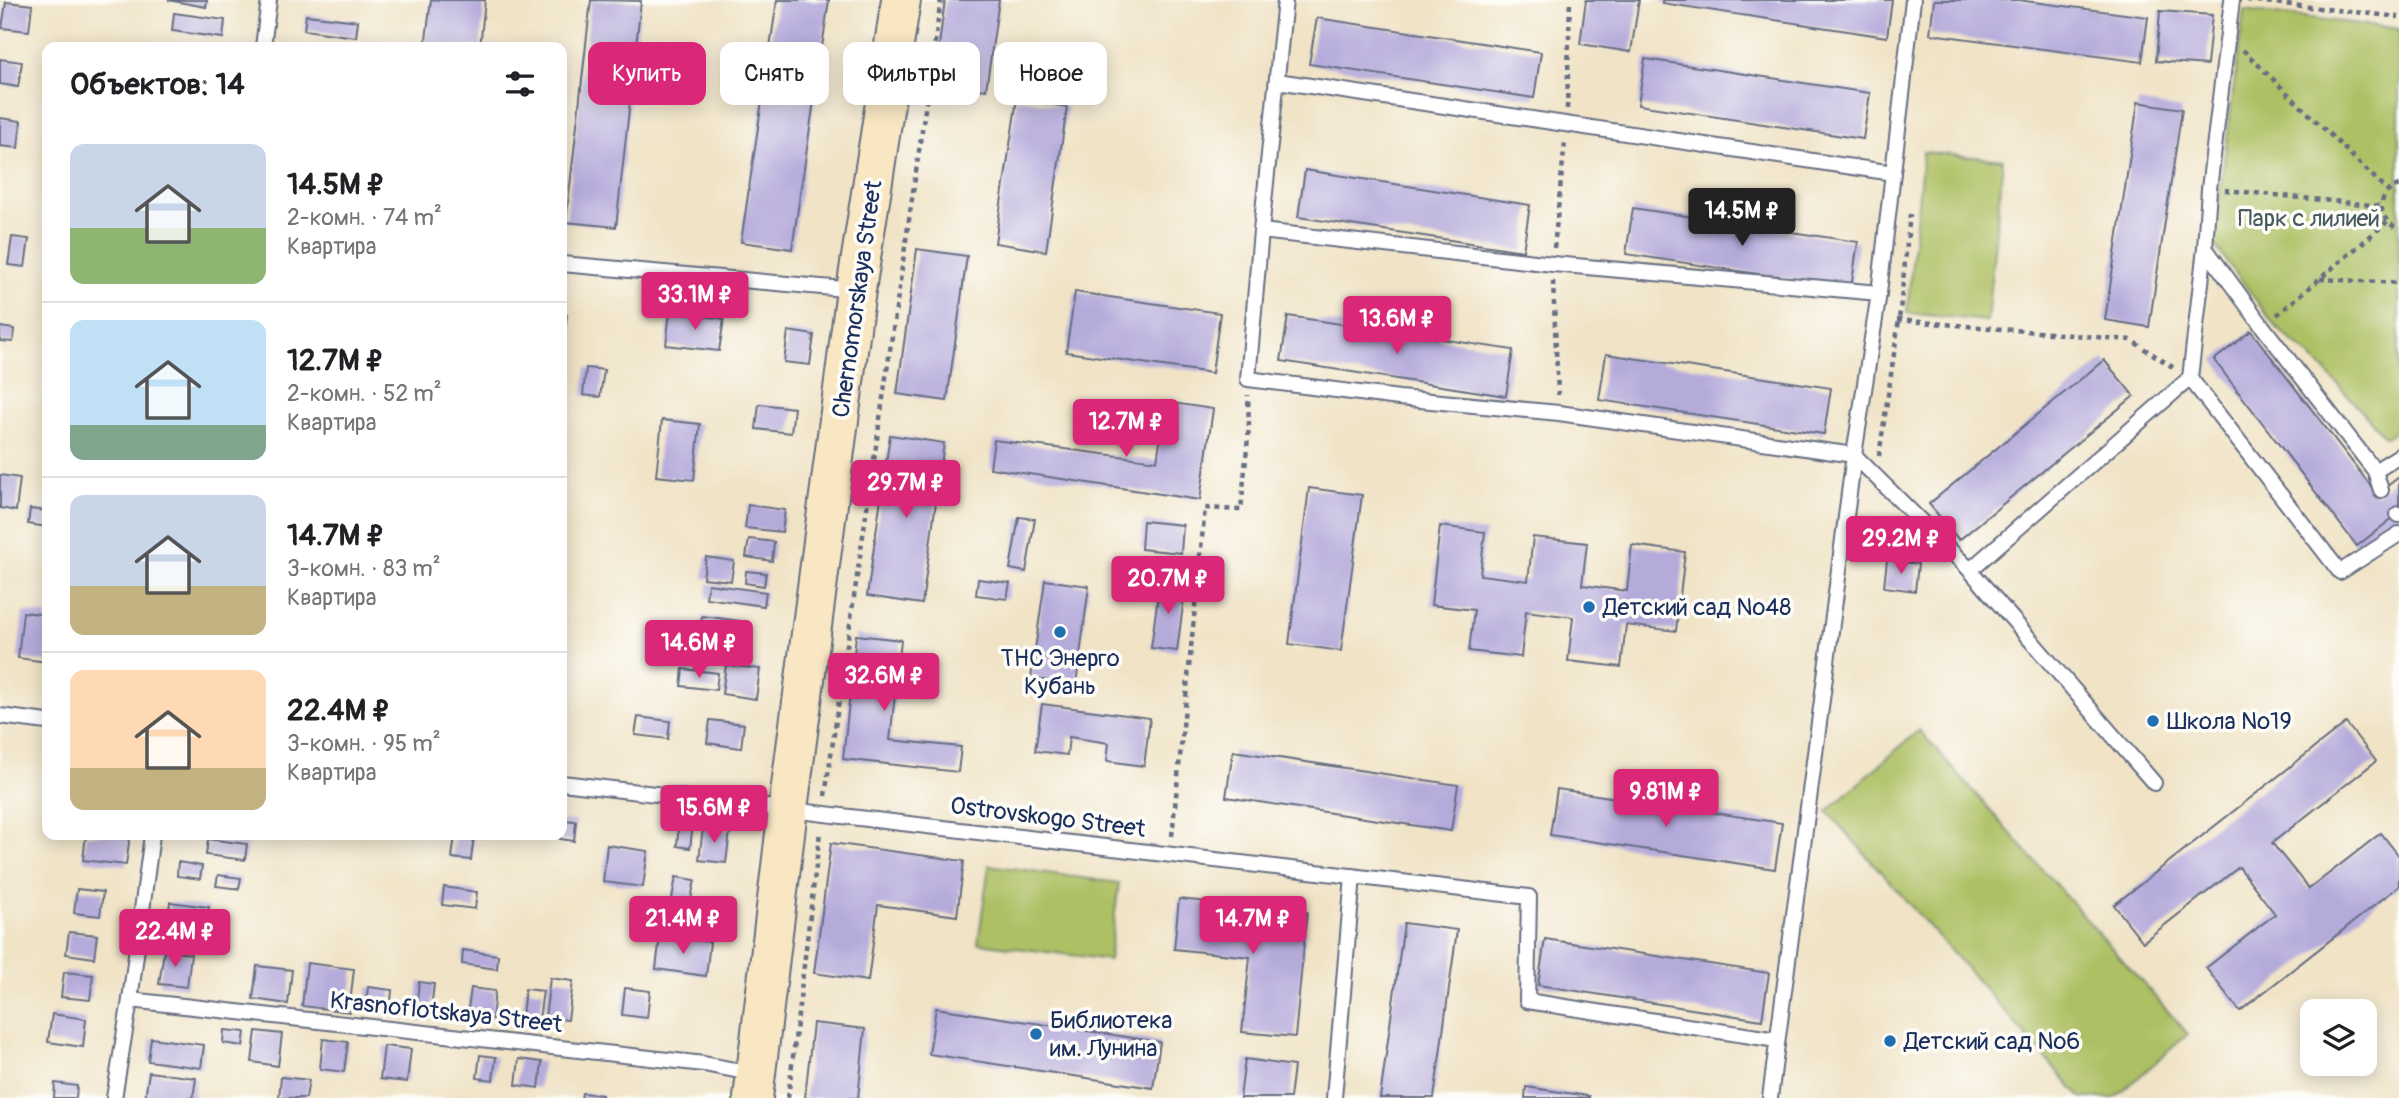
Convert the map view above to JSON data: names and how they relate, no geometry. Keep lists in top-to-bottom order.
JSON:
{
  "streets": {
    "main road": ["Chernomorskaya Street"],
    "lane": ["Ostrovskogo Street", "Krasnoflotskaya Street"]
  },
  "crossings": [
    ["Chernomorskaya Street", "Ostrovskogo Street"],
    ["Chernomorskaya Street", "Krasnoflotskaya Street"]
  ],
  "parks": ["Парк с лилией"],
  "places": [
    "Детский сад №48",
    "ТНС Энерго Кубань",
    "Школа №19",
    "Библиотека им. Лунина",
    "Детский сад №6"
  ],
  "page": {
    "chip": [
      "Купить",
      "Снять",
      "Фильтры",
      "Новое"
    ],
    "heading": "Объектов: 14",
    "list": [
      {
        "name": "14.5M ₽",
        "note": "2-комн. · 74 m² · Квартира"
      },
      {
        "name": "12.7M ₽",
        "note": "2-комн. · 52 m² · Квартира"
      },
      {
        "name": "14.7M ₽",
        "note": "3-комн. · 83 m² · Квартира"
      },
      {
        "name": "22.4M ₽",
        "note": "3-комн. · 95 m² · Квартира"
      }
    ],
    "price": [
      "14.5M ₽",
      "33.1M ₽",
      "13.6M ₽",
      "12.7M ₽",
      "29.7M ₽",
      "29.2M ₽",
      "20.7M ₽",
      "14.6M ₽",
      "32.6M ₽",
      "9.81M ₽",
      "15.6M ₽",
      "21.4M ₽",
      "14.7M ₽",
      "22.4M ₽"
    ]
  }
}
